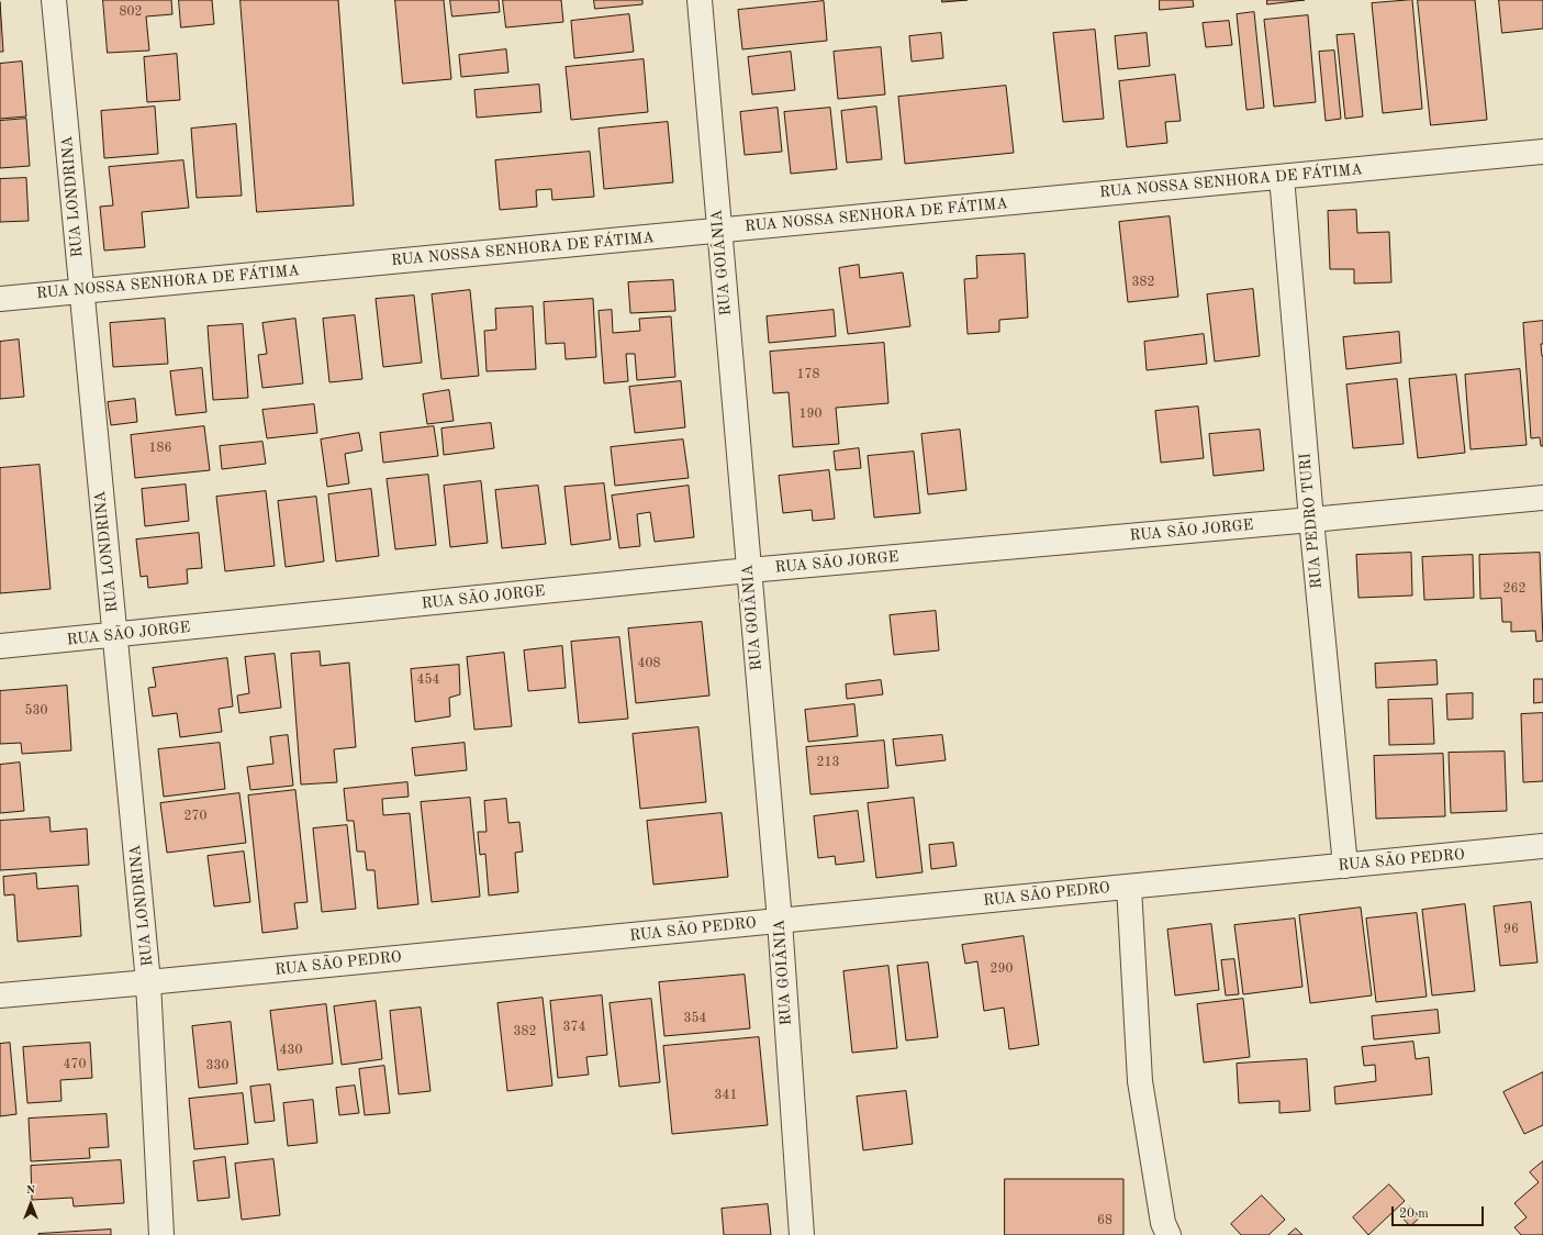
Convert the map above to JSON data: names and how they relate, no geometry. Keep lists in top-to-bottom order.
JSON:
{
  "streets": {
    "street": [
      "RUA NOSSA SENHORA DE FÁTIMA",
      "RUA LONDRINA",
      "RUA GOIÂNIA",
      "RUA PEDRO TURI",
      "RUA SÃO JORGE",
      "RUA SÃO PEDRO"
    ]
  },
  "crossings": [
    ["RUA NOSSA SENHORA DE FÁTIMA", "RUA LONDRINA"],
    ["RUA NOSSA SENHORA DE FÁTIMA", "RUA GOIÂNIA"],
    ["RUA NOSSA SENHORA DE FÁTIMA", "RUA PEDRO TURI"],
    ["RUA LONDRINA", "RUA SÃO JORGE"],
    ["RUA LONDRINA", "RUA SÃO PEDRO"],
    ["RUA GOIÂNIA", "RUA SÃO JORGE"],
    ["RUA GOIÂNIA", "RUA SÃO PEDRO"],
    ["RUA PEDRO TURI", "RUA SÃO JORGE"],
    ["RUA PEDRO TURI", "RUA SÃO PEDRO"]
  ],
  "house_numbers": [
    "802",
    "382",
    "178",
    "190",
    "186",
    "262",
    "408",
    "454",
    "530",
    "213",
    "270",
    "96",
    "290",
    "354",
    "374",
    "382",
    "430",
    "470",
    "330",
    "341",
    "68"
  ],
  "scale_bar": "20 m",
  "north": "top"
}
